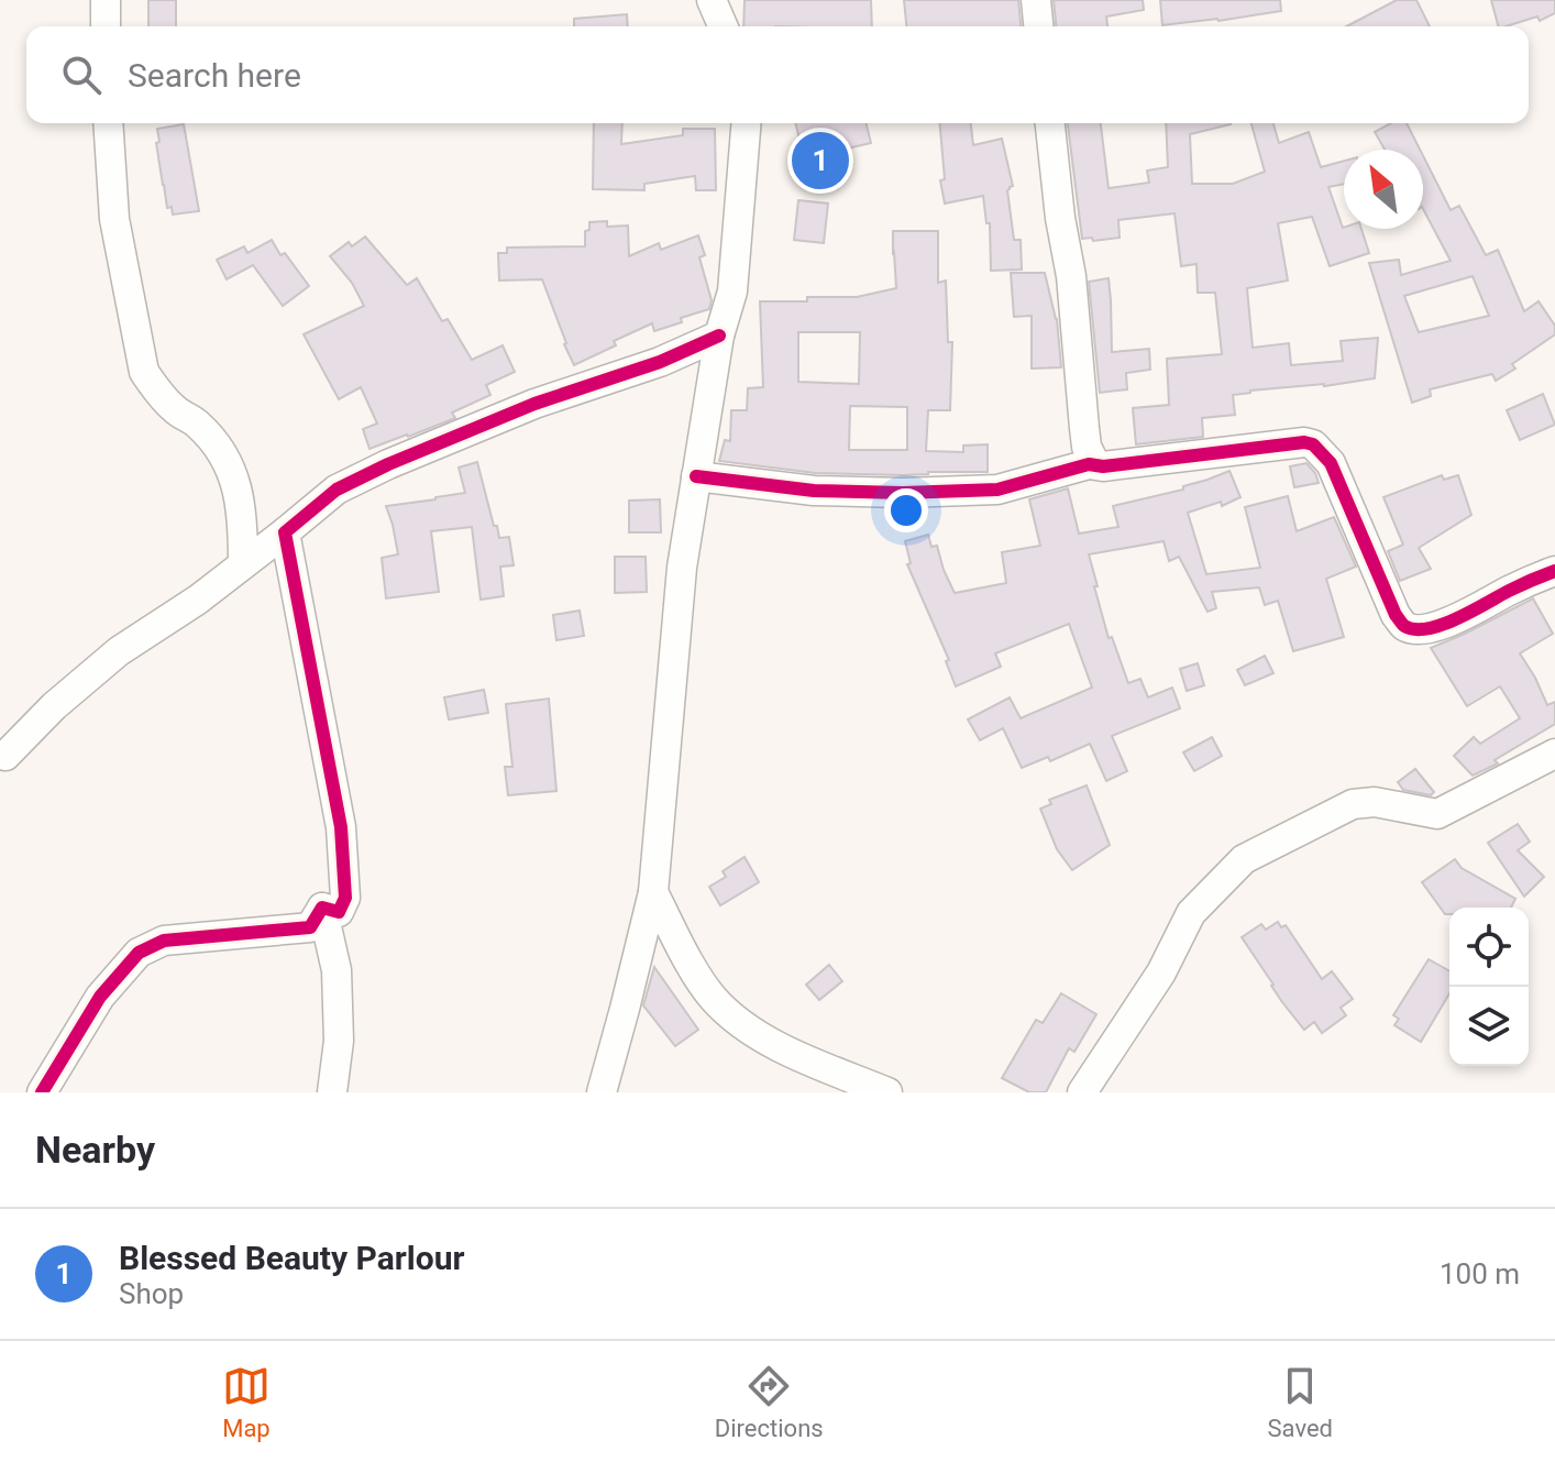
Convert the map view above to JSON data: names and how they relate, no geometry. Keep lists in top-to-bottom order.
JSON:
{
  "north": "top left",
  "page": {
    "search": "Search here",
    "pins": "1",
    "heading": "Nearby",
    "list": [
      {
        "mark": "1",
        "name": "Blessed Beauty Parlour",
        "note": "Shop",
        "value": "100 m"
      }
    ],
    "nav": ["Map", "Directions", "Saved"]
  }
}
